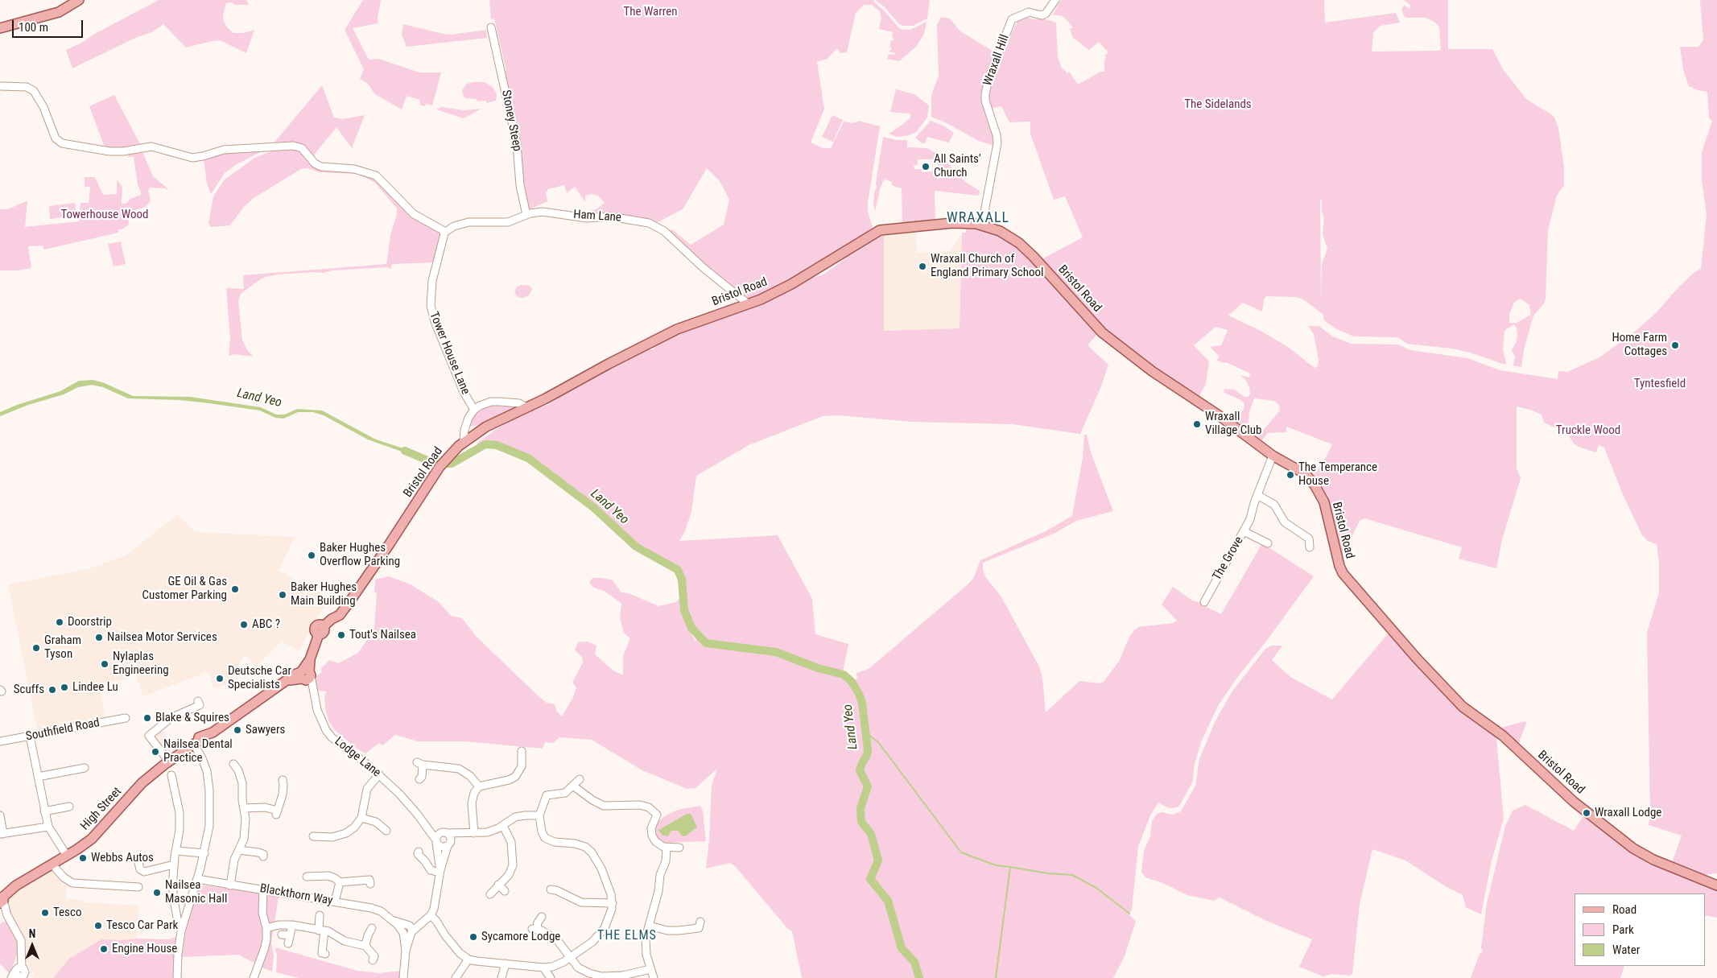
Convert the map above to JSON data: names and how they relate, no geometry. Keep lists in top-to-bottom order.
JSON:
{
  "streets": {
    "main road": ["Bristol Road", "High Street"],
    "street": [
      "Wraxall Hill",
      "Stoney Steep",
      "Ham Lane",
      "Tower House Lane",
      "The Grove",
      "Southfield Road",
      "Lodge Lane",
      "Blackthorn Way"
    ]
  },
  "crossings": [
    ["Wraxall Hill", "Bristol Road"],
    ["Stoney Steep", "Ham Lane"],
    ["Ham Lane", "Bristol Road"],
    ["Ham Lane", "Tower House Lane"],
    ["Bristol Road", "Tower House Lane"],
    ["Bristol Road", "The Grove"],
    ["Bristol Road", "Lodge Lane"],
    ["Bristol Road", "High Street"],
    ["Lodge Lane", "High Street"]
  ],
  "districts": ["WRAXALL", "THE ELMS"],
  "water": ["Land Yeo"],
  "parks": [
    "The Warren",
    "The Sidelands",
    "Towerhouse Wood",
    "Tyntesfield",
    "Truckle Wood"
  ],
  "places": [
    "All Saints' Church",
    "Wraxall Church of England Primary School",
    "Home Farm Cottages",
    "Wraxall Village Club",
    "The Temperance House",
    "Baker Hughes Overflow Parking",
    "GE Oil & Gas Customer Parking",
    "Baker Hughes Main Building",
    "Doorstrip",
    "ABC ?",
    "Tout's Nailsea",
    "Nailsea Motor Services",
    "Graham Tyson",
    "Nylaplas Engineering",
    "Deutsche Car Specialists",
    "Lindee Lu",
    "Scuffs",
    "Blake & Squires",
    "Sawyers",
    "Nailsea Dental Practice",
    "Wraxall Lodge",
    "Webbs Autos",
    "Nailsea Masonic Hall",
    "Tesco",
    "Tesco Car Park",
    "Sycamore Lodge",
    "Engine House"
  ],
  "legend": ["Road", "Park", "Water"],
  "scale_bar": "100 m",
  "north": "top"
}
